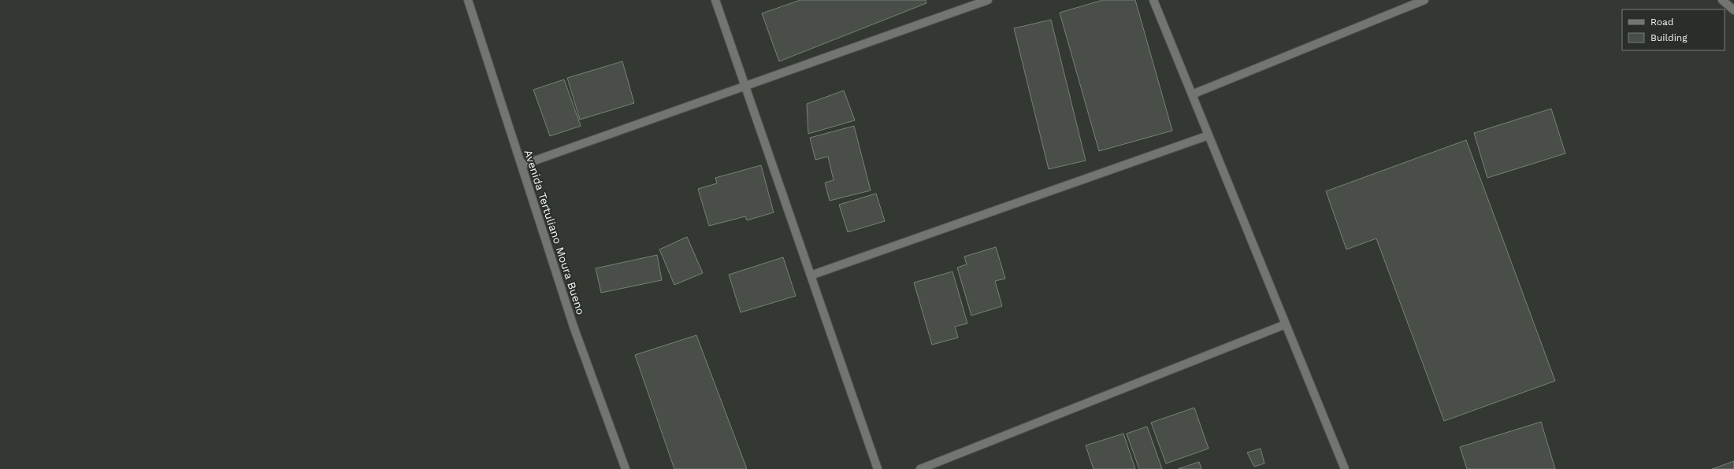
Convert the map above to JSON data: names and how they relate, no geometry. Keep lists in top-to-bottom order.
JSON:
{
  "streets": {
    "street": ["Avenida Tertuliano Moura Bueno"]
  },
  "legend": ["Road", "Building"]
}
